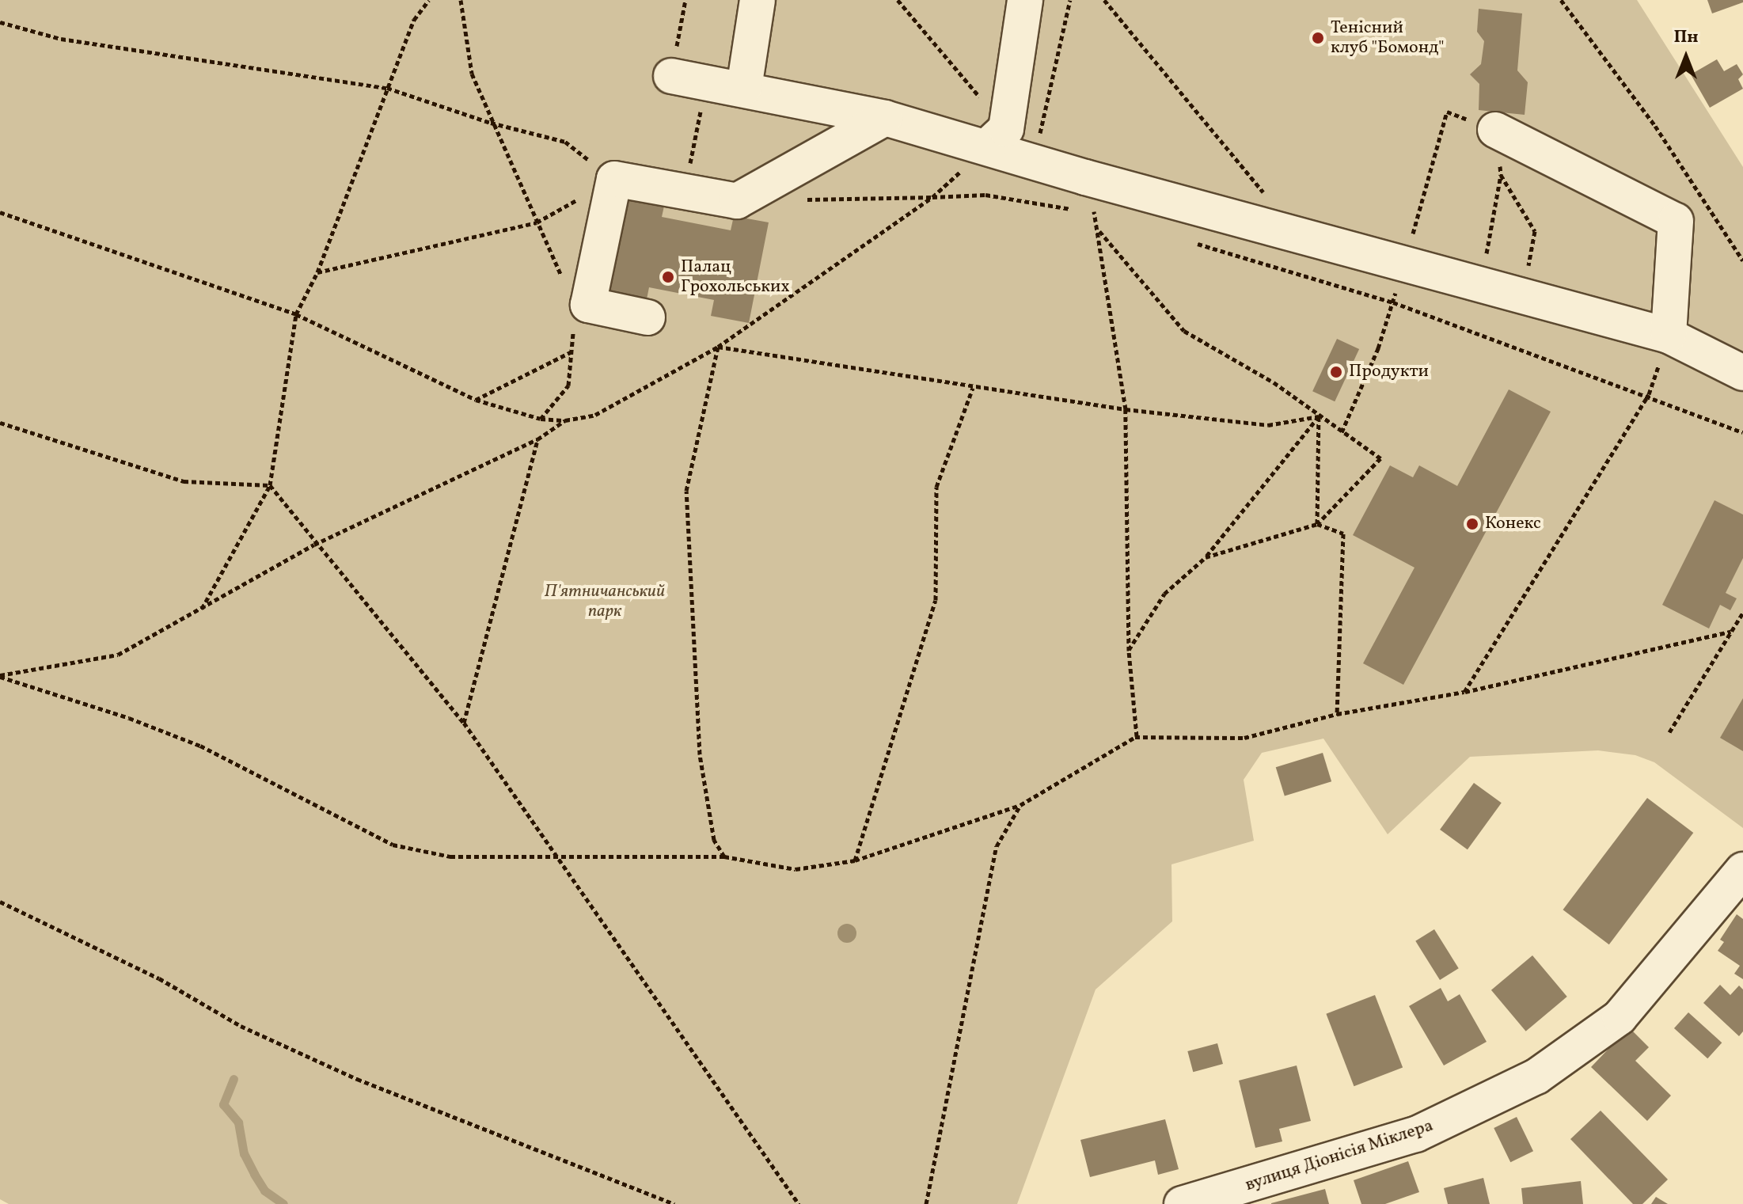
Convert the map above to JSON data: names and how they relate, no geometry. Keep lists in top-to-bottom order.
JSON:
{
  "streets": {
    "street": ["вулиця Діонісія Міклера"]
  },
  "parks": ["П'ятничанський парк"],
  "places": [
    "Тенісний клуб \"Бомонд\"",
    "Палац Грохольських",
    "Продукти",
    "Конекс"
  ],
  "north": "top"
}
